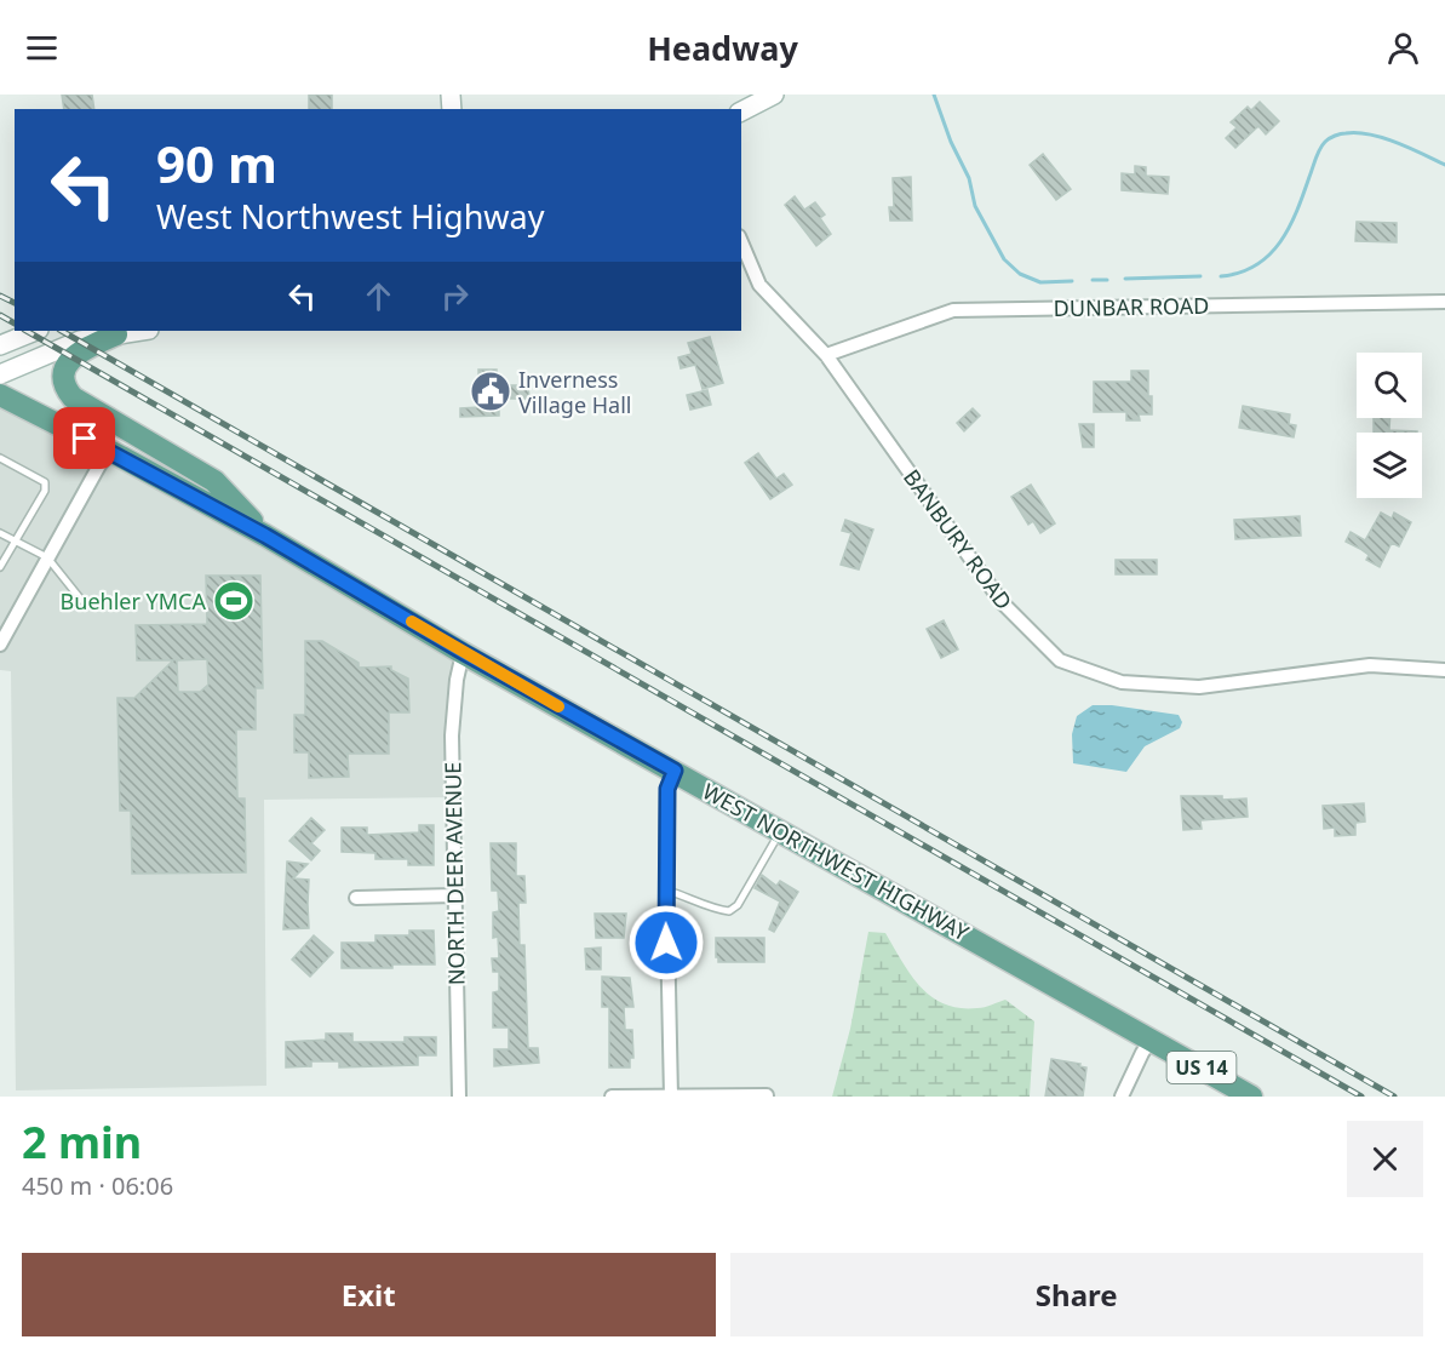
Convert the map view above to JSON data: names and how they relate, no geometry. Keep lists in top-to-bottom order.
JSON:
{
  "streets": {
    "main road": ["WEST NORTHWEST HIGHWAY", "US 14"],
    "street": ["DUNBAR ROAD", "BANBURY ROAD", "NORTH DEER AVENUE"]
  },
  "crossings": [
    ["DUNBAR ROAD", "BANBURY ROAD"],
    ["WEST NORTHWEST HIGHWAY", "NORTH DEER AVENUE"]
  ],
  "places": {
    "public building": ["Inverness Village Hall"],
    "sports": ["Buehler YMCA"]
  },
  "page": {
    "header": "Headway",
    "turn": ["90 m", "West Northwest Highway"],
    "heading": ["2 min", "450 m · 06:06"],
    "buttons": ["Exit", "Share"]
  }
}
